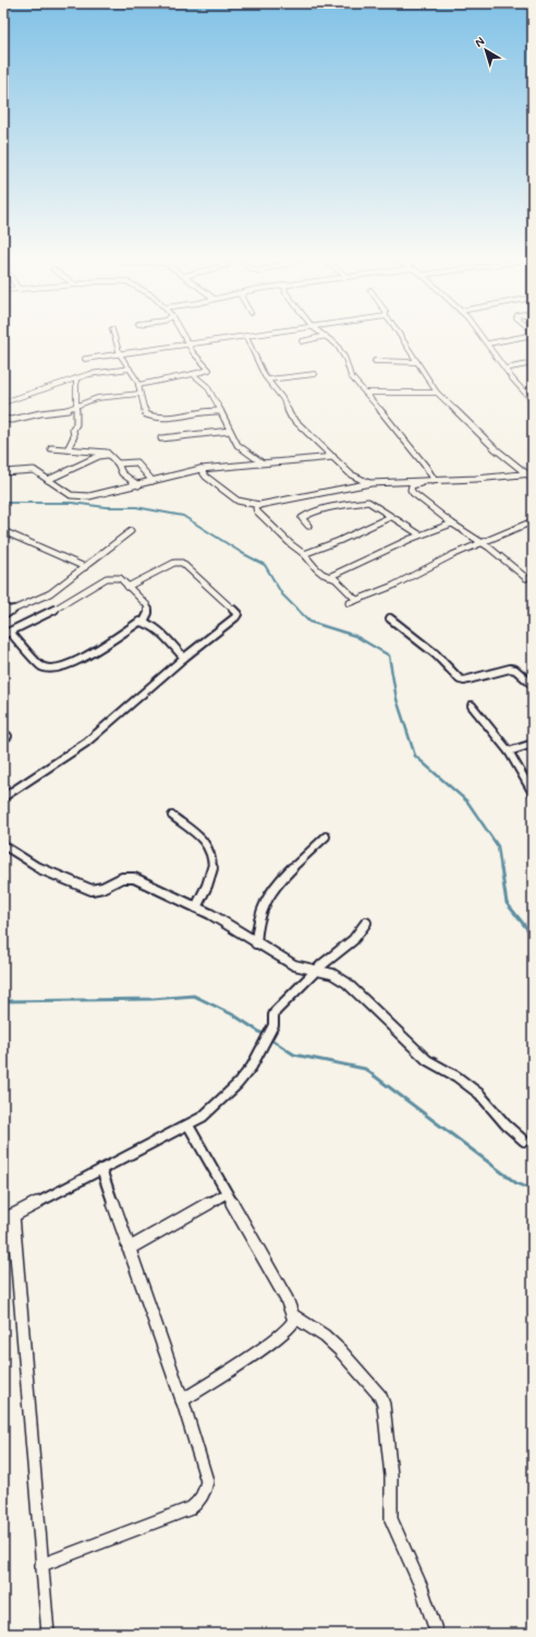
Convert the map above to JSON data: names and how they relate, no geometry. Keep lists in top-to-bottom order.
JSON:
{
  "north": "top left"
}
